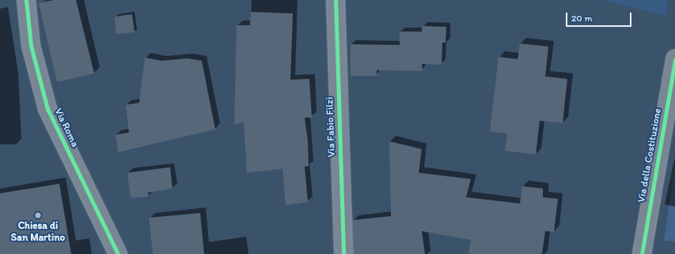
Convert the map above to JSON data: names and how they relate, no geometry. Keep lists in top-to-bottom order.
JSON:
{
  "streets": {
    "street": ["Via Fabio Filzi", "Via Roma", "Via della Costituzione"]
  },
  "places": ["Chiesa di San Martino"],
  "scale_bar": "20 m"
}
